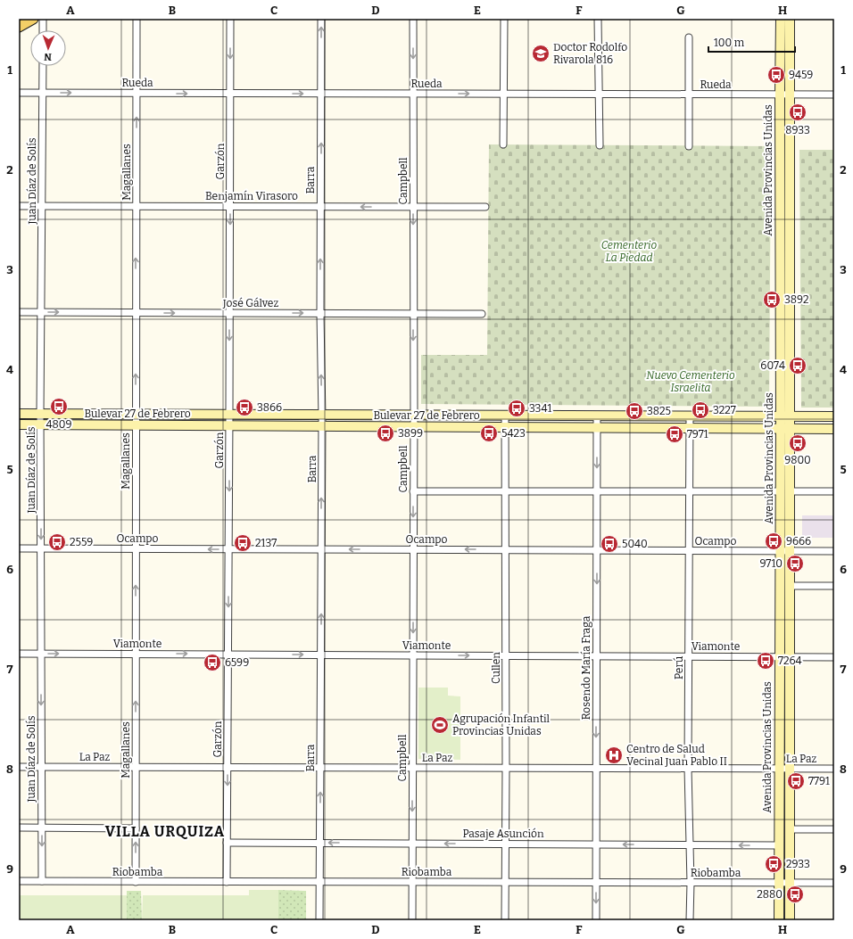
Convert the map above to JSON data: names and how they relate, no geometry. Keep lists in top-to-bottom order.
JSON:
{
  "streets": {
    "main road": ["Avenida Provincias Unidas", "Bulevar 27 de Febrero"],
    "street": [
      "Rueda",
      "Garzón",
      "Magallanes",
      "Barra",
      "Juan Díaz de Solís",
      "Campbell",
      "Benjamín Virasoro",
      "José Gálvez",
      "Ocampo",
      "Viamonte",
      "Cullen",
      "Rosendo María Fraga",
      "Perú",
      "La Paz",
      "Pasaje Asunción",
      "Riobamba"
    ]
  },
  "crossings": [
    ["Rueda", "Garzón"],
    ["Rueda", "Avenida Provincias Unidas"],
    ["Rueda", "Magallanes"],
    ["Rueda", "Barra"],
    ["Rueda", "Juan Díaz de Solís"],
    ["Rueda", "Campbell"],
    ["Garzón", "Benjamín Virasoro"],
    ["Garzón", "José Gálvez"],
    ["Garzón", "Bulevar 27 de Febrero"],
    ["Garzón", "Ocampo"],
    ["Garzón", "Viamonte"],
    ["Garzón", "La Paz"],
    ["Garzón", "Pasaje Asunción"],
    ["Garzón", "Riobamba"],
    ["Avenida Provincias Unidas", "Bulevar 27 de Febrero"],
    ["Avenida Provincias Unidas", "Ocampo"],
    ["Avenida Provincias Unidas", "Viamonte"],
    ["Avenida Provincias Unidas", "La Paz"],
    ["Avenida Provincias Unidas", "Pasaje Asunción"],
    ["Avenida Provincias Unidas", "Riobamba"],
    ["Magallanes", "Benjamín Virasoro"],
    ["Magallanes", "José Gálvez"],
    ["Magallanes", "Bulevar 27 de Febrero"],
    ["Magallanes", "Ocampo"],
    ["Magallanes", "Viamonte"],
    ["Magallanes", "La Paz"],
    ["Magallanes", "Riobamba"],
    ["Barra", "Benjamín Virasoro"],
    ["Barra", "José Gálvez"],
    ["Barra", "Bulevar 27 de Febrero"],
    ["Barra", "Ocampo"],
    ["Barra", "Viamonte"],
    ["Barra", "La Paz"],
    ["Barra", "Pasaje Asunción"],
    ["Barra", "Riobamba"],
    ["Juan Díaz de Solís", "Benjamín Virasoro"],
    ["Juan Díaz de Solís", "José Gálvez"],
    ["Juan Díaz de Solís", "Bulevar 27 de Febrero"],
    ["Juan Díaz de Solís", "Ocampo"],
    ["Juan Díaz de Solís", "Viamonte"],
    ["Juan Díaz de Solís", "La Paz"],
    ["Juan Díaz de Solís", "Riobamba"],
    ["Campbell", "Benjamín Virasoro"],
    ["Campbell", "José Gálvez"],
    ["Campbell", "Bulevar 27 de Febrero"],
    ["Campbell", "Ocampo"],
    ["Campbell", "Viamonte"],
    ["Campbell", "La Paz"],
    ["Campbell", "Pasaje Asunción"],
    ["Campbell", "Riobamba"],
    ["Bulevar 27 de Febrero", "Cullen"],
    ["Bulevar 27 de Febrero", "Rosendo María Fraga"],
    ["Bulevar 27 de Febrero", "Perú"],
    ["Ocampo", "Cullen"],
    ["Ocampo", "Rosendo María Fraga"],
    ["Ocampo", "Perú"],
    ["Viamonte", "Cullen"],
    ["Viamonte", "Rosendo María Fraga"],
    ["Viamonte", "Perú"],
    ["Cullen", "La Paz"],
    ["Cullen", "Pasaje Asunción"],
    ["Cullen", "Riobamba"],
    ["Rosendo María Fraga", "La Paz"],
    ["Rosendo María Fraga", "Pasaje Asunción"],
    ["Rosendo María Fraga", "Riobamba"],
    ["Perú", "La Paz"],
    ["Perú", "Pasaje Asunción"],
    ["Perú", "Riobamba"]
  ],
  "one_way": [
    "Rueda",
    "Garzón",
    "Magallanes",
    "Barra",
    "Juan Díaz de Solís",
    "Campbell",
    "José Gálvez",
    "Viamonte",
    "Rosendo María Fraga",
    "Pasaje Asunción"
  ],
  "districts": ["VILLA URQUIZA"],
  "parks": ["Cementerio La Piedad", "Nuevo Cementerio Israelita"],
  "places": {
    "school or university": ["Doctor Rodolfo Rivarola 816"],
    "bus stop": [
      "9459",
      "8933",
      "3892",
      "6074",
      "4809",
      "3866",
      "3341",
      "3227",
      "3825",
      "3899",
      "5423",
      "7971",
      "9800",
      "9666",
      "2559",
      "2137",
      "5040",
      "9710",
      "7264",
      "6599",
      "7791",
      "2933",
      "2880"
    ],
    "sports": ["Agrupación Infantil Provincias Unidas"],
    "hospital": ["Centro de Salud Vecinal Juan Pablo II"]
  },
  "scale_bar": "100 m",
  "north": "bottom",
  "grid": {
    "columns": [
      "A",
      "B",
      "C",
      "D",
      "E",
      "F",
      "G",
      "H"
    ],
    "rows": [
      "1",
      "2",
      "3",
      "4",
      "5",
      "6",
      "7",
      "8",
      "9"
    ]
  }
}
